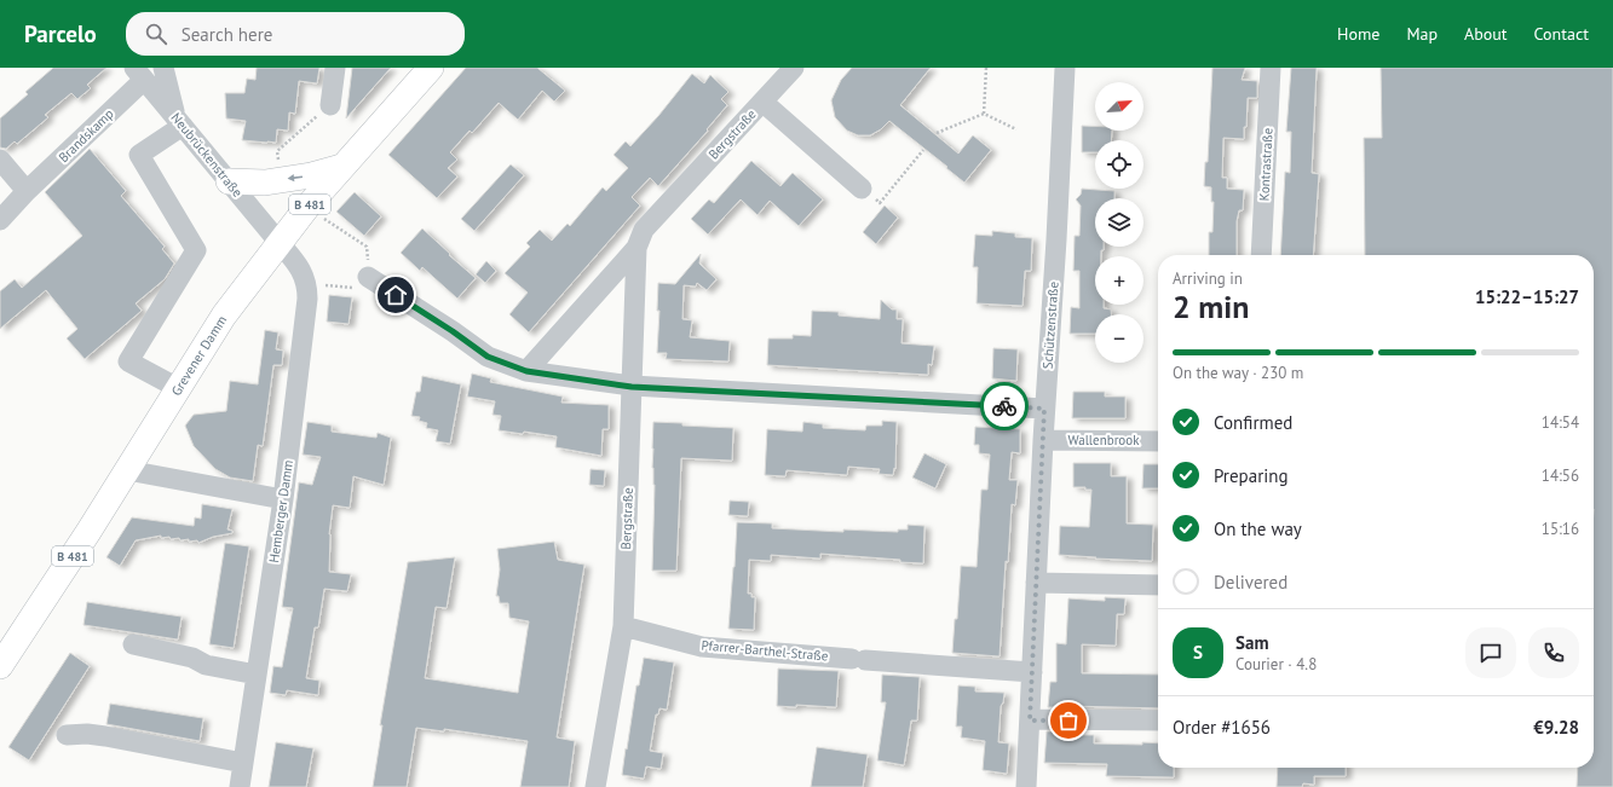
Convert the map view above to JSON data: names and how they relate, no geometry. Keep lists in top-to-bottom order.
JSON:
{
  "streets": {
    "main road": ["B 481", "Grevener Damm"],
    "street": [
      "Bergstraße",
      "Brandskamp",
      "Neubrückenstraße",
      "Kontrastraße",
      "Schützenstraße",
      "Wallenbrook",
      "Hemberger Damm",
      "Pfarrer-Barthel-Straße"
    ]
  },
  "crossings": [
    ["Bergstraße", "Pfarrer-Barthel-Straße"],
    ["Brandskamp", "Neubrückenstraße"],
    ["Neubrückenstraße", "Grevener Damm"],
    ["Neubrückenstraße", "Hemberger Damm"],
    ["Schützenstraße", "Wallenbrook"],
    ["Schützenstraße", "Pfarrer-Barthel-Straße"],
    ["Grevener Damm", "Hemberger Damm"]
  ],
  "north": "top right",
  "page": {
    "header": "Parcelo",
    "search": "Search here",
    "nav": [
      "Home",
      "Map",
      "About",
      "Contact"
    ],
    "map_buttons": ["+", "−"],
    "heading": ["2 min", "Arriving in", "15:22–15:27"],
    "panel": [
      "Sam",
      "Courier · 4.8",
      "Order #1656",
      "€9.28"
    ],
    "bar": "On the way · 230 m",
    "list": [
      ["Confirmed", "14:54"],
      ["Preparing", "14:56"],
      ["On the way", "15:16"],
      "Delivered"
    ],
    "round": "S"
  }
}
